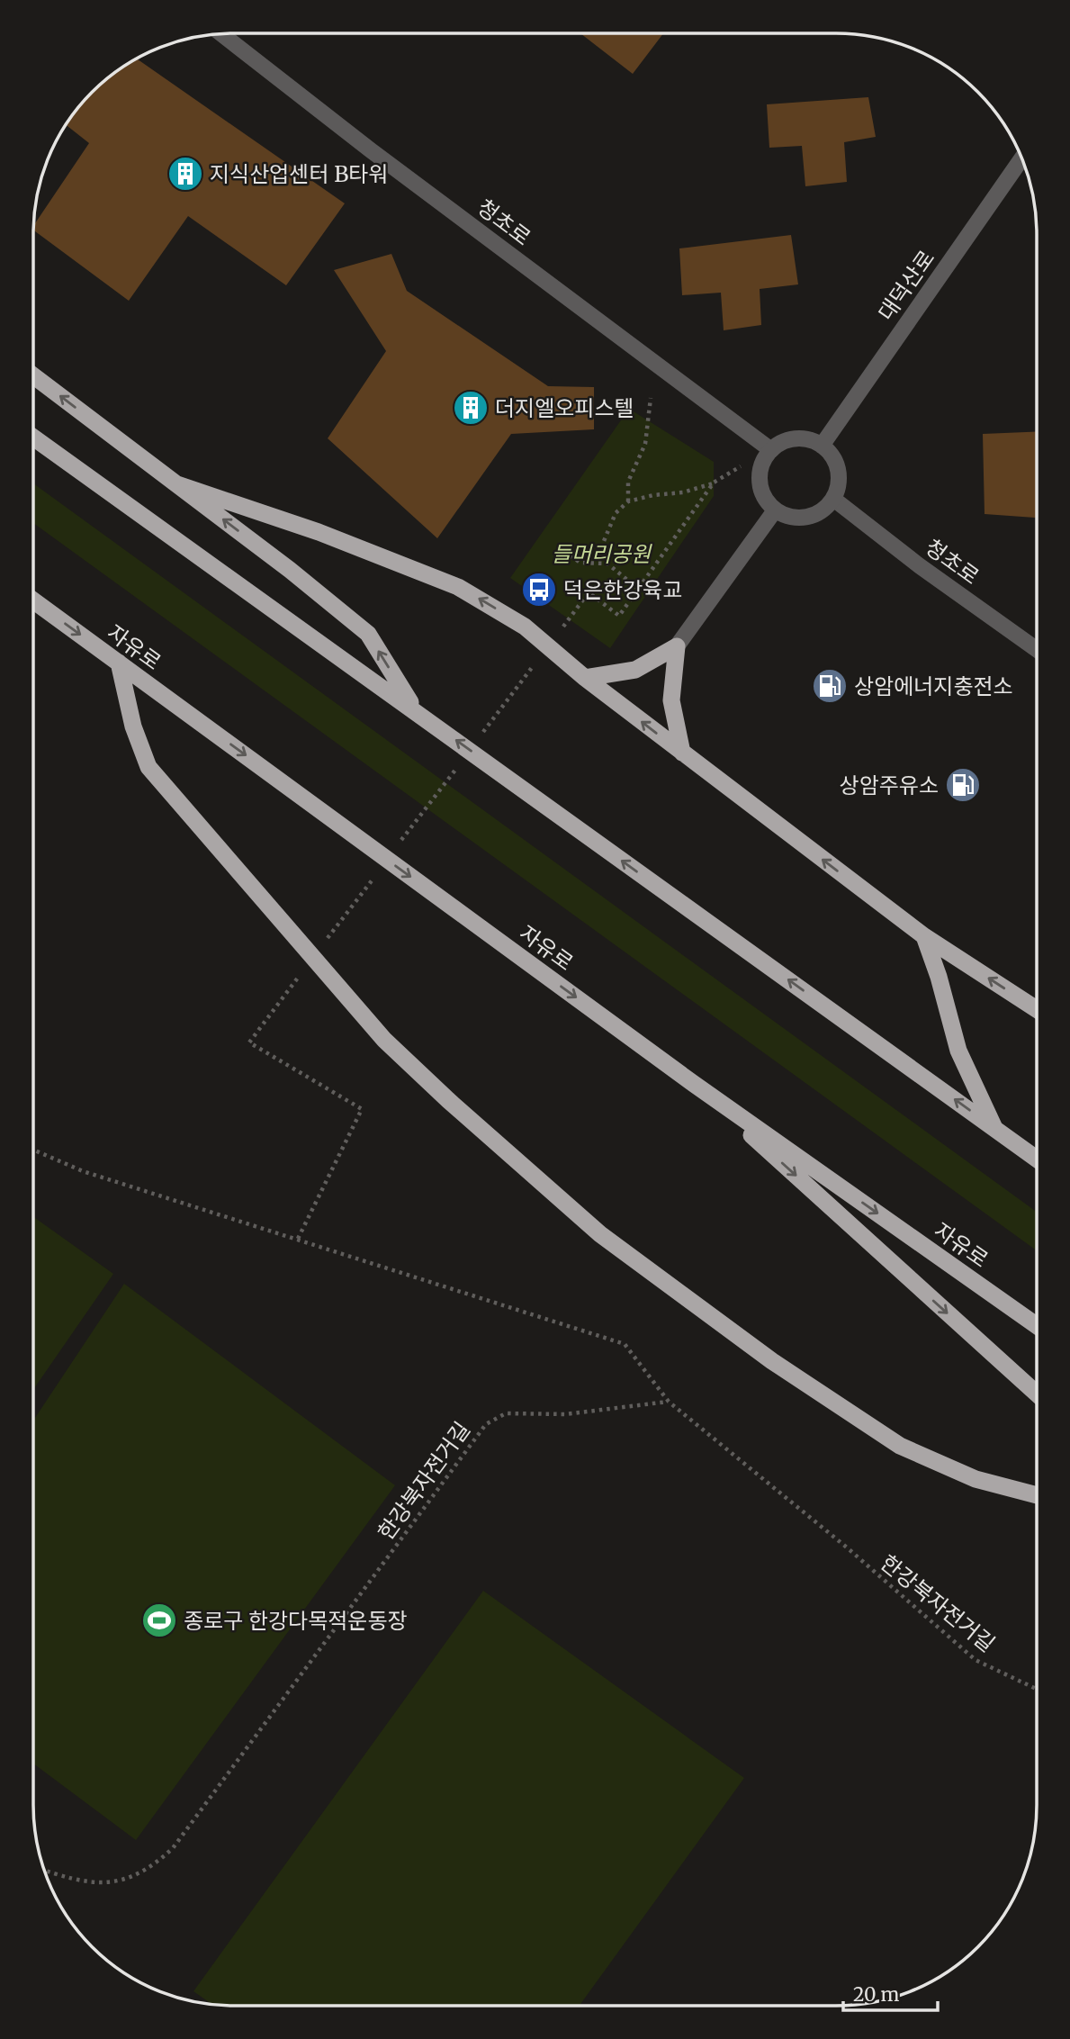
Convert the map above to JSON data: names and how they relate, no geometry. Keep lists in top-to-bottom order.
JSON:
{
  "streets": {
    "highway": ["자유로"],
    "street": ["청초로", "대덕산로"],
    "path": ["한강북자전거길"]
  },
  "crossings": [
    ["청초로", "대덕산로"]
  ],
  "parks": ["들머리공원"],
  "places": {
    "building": ["지식산업센터 B타워", "더지엘오피스텔"],
    "bus stop": ["덕은한강육교"],
    "fuel station": ["상암에너지충전소", "상암주유소"],
    "sports": ["종로구 한강다목적운동장"]
  },
  "scale_bar": "20 m"
}
